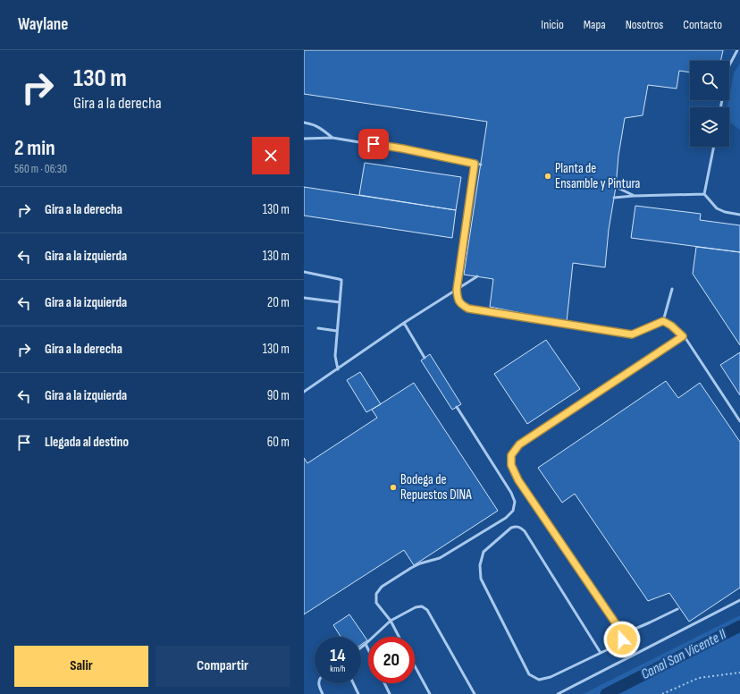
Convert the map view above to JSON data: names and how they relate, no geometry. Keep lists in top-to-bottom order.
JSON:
{
  "water": ["Canal San Vicente II"],
  "places": ["Planta de Ensamble y Pintura", "Bodega de Repuestos DINA"],
  "page": {
    "header": "Waylane",
    "nav": [
      "Inicio",
      "Mapa",
      "Nosotros",
      "Contacto"
    ],
    "turn": ["130 m", "Gira a la derecha"],
    "heading": ["2 min", "560 m · 06:30"],
    "list": [
      {
        "name": "Gira a la derecha",
        "value": "130 m"
      },
      {
        "name": "Gira a la izquierda",
        "value": "130 m"
      },
      {
        "name": "Gira a la izquierda",
        "value": "20 m"
      },
      {
        "name": "Gira a la derecha",
        "value": "130 m"
      },
      {
        "name": "Gira a la izquierda",
        "value": "90 m"
      },
      {
        "name": "Llegada al destino",
        "value": "60 m"
      }
    ],
    "speed": "14 km/h",
    "limit": "20",
    "buttons": ["Salir", "Compartir"]
  }
}
